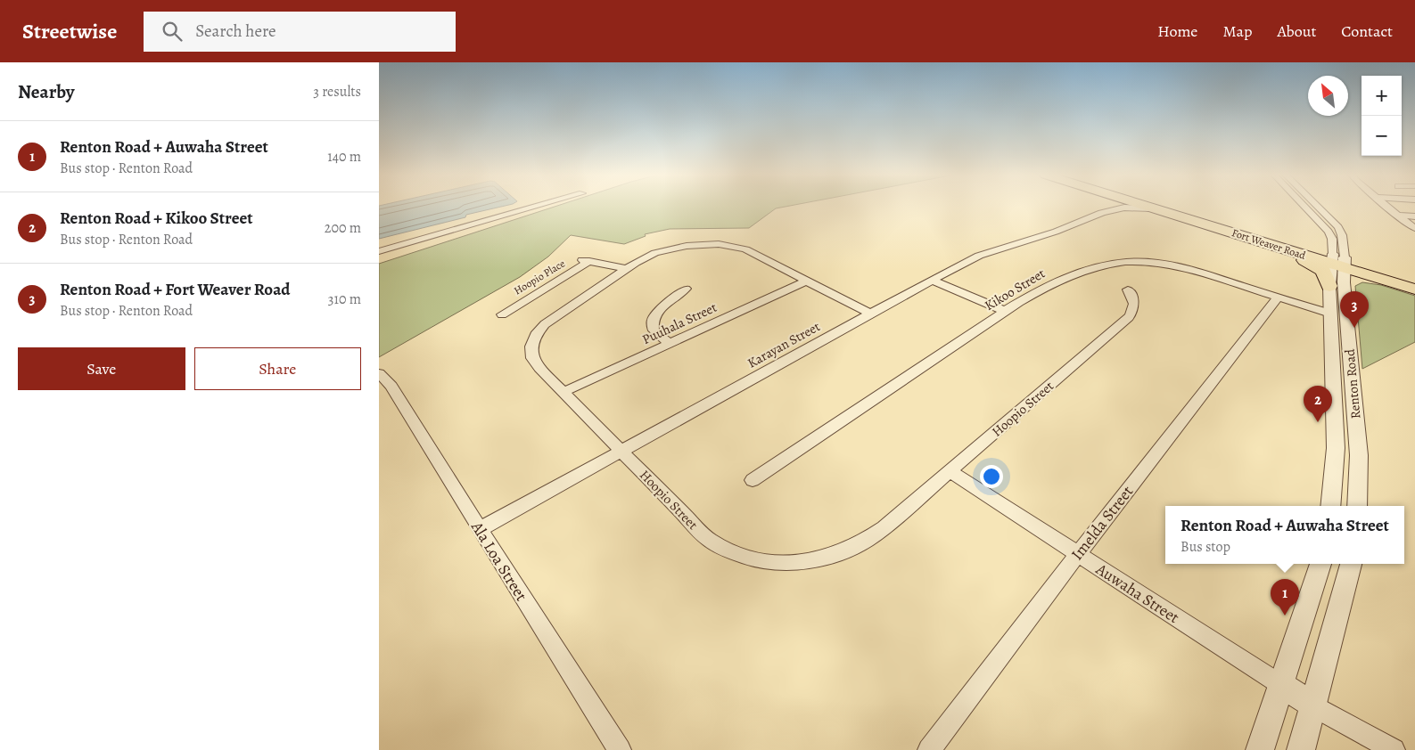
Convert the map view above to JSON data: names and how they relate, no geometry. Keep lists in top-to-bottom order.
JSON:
{
  "streets": {
    "highway": ["Fort Weaver Road"],
    "street": [
      "Hoopio Place",
      "Kikoo Street",
      "Puuhala Street",
      "Karayan Street",
      "Renton Road",
      "Hoopio Street",
      "Imelda Street",
      "Ala Loa Street",
      "Auwaha Street"
    ]
  },
  "crossings": [
    ["Fort Weaver Road", "Karayan Street"],
    ["Fort Weaver Road", "Renton Road"],
    ["Hoopio Place", "Hoopio Street"],
    ["Kikoo Street", "Renton Road"],
    ["Kikoo Street", "Imelda Street"],
    ["Puuhala Street", "Hoopio Street"],
    ["Karayan Street", "Hoopio Street"],
    ["Karayan Street", "Ala Loa Street"],
    ["Hoopio Street", "Auwaha Street"],
    ["Imelda Street", "Auwaha Street"]
  ],
  "north": "top left",
  "page": {
    "header": "Streetwise",
    "search": "Search here",
    "nav": [
      "Home",
      "Map",
      "About",
      "Contact"
    ],
    "heading": ["Nearby", "3 results"],
    "map_buttons": ["+", "−"],
    "list": [
      {
        "mark": "1",
        "name": "Renton Road + Auwaha Street",
        "note": "Bus stop · Renton Road",
        "value": "140 m"
      },
      {
        "mark": "2",
        "name": "Renton Road + Kikoo Street",
        "note": "Bus stop · Renton Road",
        "value": "200 m"
      },
      {
        "mark": "3",
        "name": "Renton Road + Fort Weaver Road",
        "note": "Bus stop · Renton Road",
        "value": "310 m"
      }
    ],
    "pins": ["3", "2", "1"],
    "buttons": ["Save", "Share"],
    "popup": ["Renton Road + Auwaha Street", "Bus stop"]
  }
}
